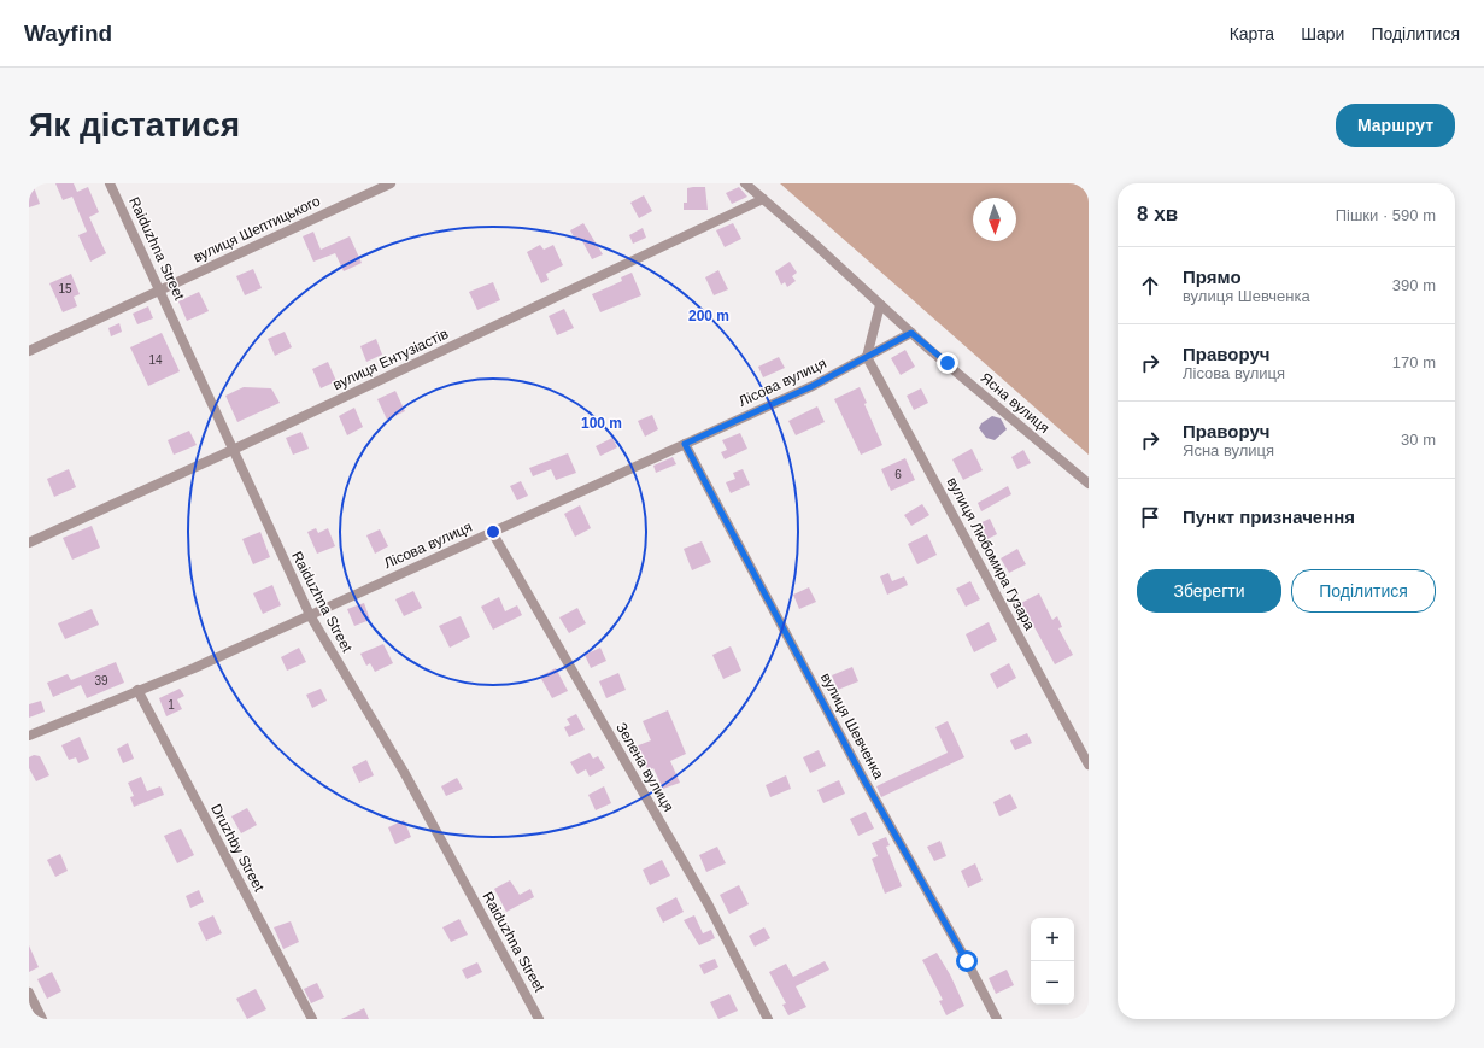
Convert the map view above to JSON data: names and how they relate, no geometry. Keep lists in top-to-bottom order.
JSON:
{
  "streets": {
    "street": [
      "вулиця Шептицького",
      "Raiduzhna Street",
      "вулиця Ентузіастів",
      "Лісова вулиця",
      "Ясна вулиця",
      "вулиця Любомира Гузара",
      "вулиця Шевченка",
      "Зелена вулиця",
      "Druzhby Street"
    ]
  },
  "crossings": [
    ["вулиця Шептицького", "Raiduzhna Street"],
    ["Raiduzhna Street", "вулиця Ентузіастів"],
    ["Raiduzhna Street", "Лісова вулиця"],
    ["вулиця Ентузіастів", "Ясна вулиця"],
    ["Лісова вулиця", "Ясна вулиця"],
    ["Лісова вулиця", "вулиця Любомира Гузара"],
    ["Лісова вулиця", "вулиця Шевченка"],
    ["Лісова вулиця", "Зелена вулиця"],
    ["Лісова вулиця", "Druzhby Street"]
  ],
  "house_numbers": [
    "15",
    "14",
    "6",
    "39",
    "1"
  ],
  "north": "bottom",
  "page": {
    "header": "Wayfind",
    "nav": ["Карта", "Шари", "Поділитися"],
    "buttons": [
      "Маршрут",
      ["Зберегти", "Поділитися"]
    ],
    "title": "Як дістатися",
    "heading": ["8 хв", "Пішки · 590 m"],
    "list": [
      ["Прямо", "вулиця Шевченка", "390 m"],
      ["Праворуч", "Лісова вулиця", "170 m"],
      ["Праворуч", "Ясна вулиця", "30 m"],
      "Пункт призначення"
    ],
    "map_buttons": ["+", "−"]
  },
  "rings": ["200 m", "100 m"]
}
